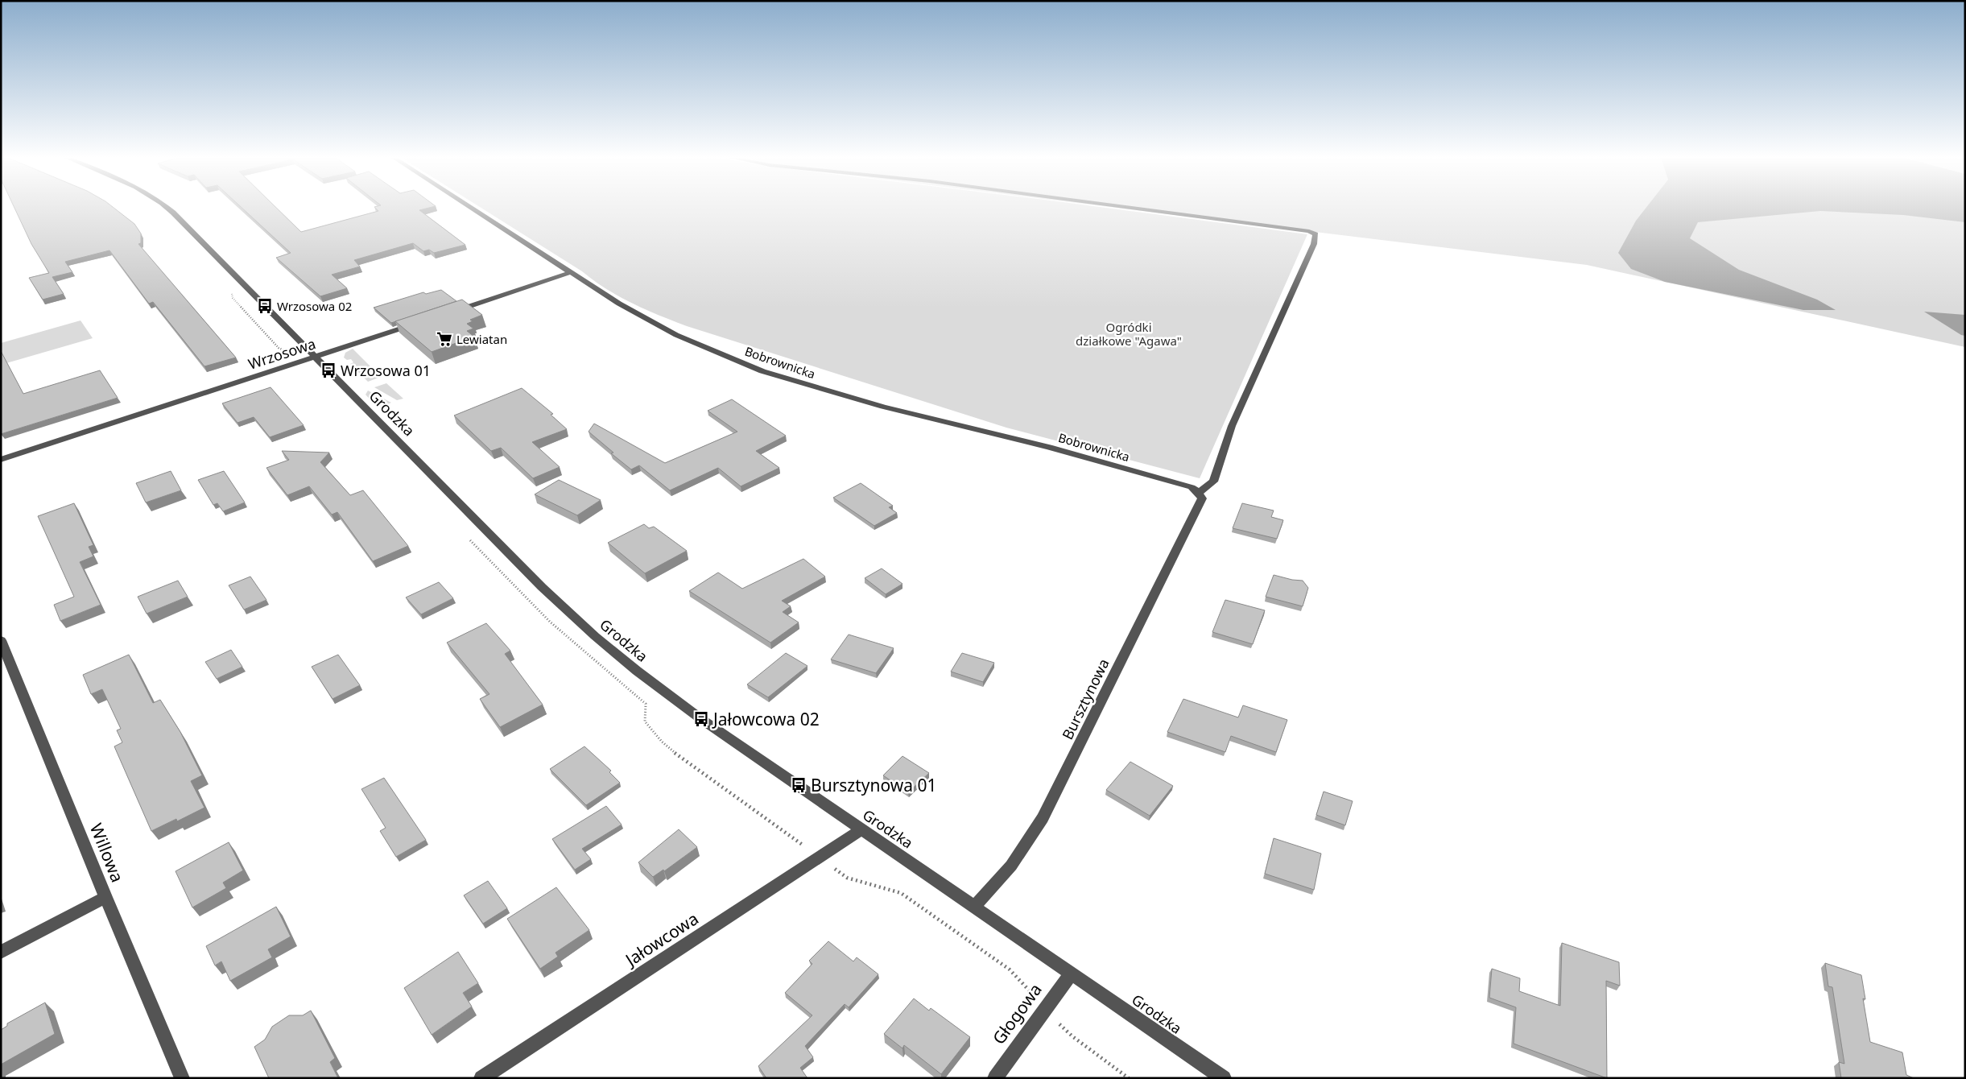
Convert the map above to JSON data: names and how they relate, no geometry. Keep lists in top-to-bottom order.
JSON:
{
  "streets": {
    "street": [
      "Wrzosowa",
      "Bobrownicka",
      "Grodzka",
      "Bursztynowa",
      "Willowa",
      "Jałowcowa",
      "Głogowa"
    ]
  },
  "crossings": [
    ["Wrzosowa", "Grodzka"],
    ["Bobrownicka", "Bursztynowa"],
    ["Grodzka", "Bursztynowa"],
    ["Grodzka", "Jałowcowa"],
    ["Grodzka", "Głogowa"]
  ],
  "parks": ["Ogródki działkowe \"Agawa\""],
  "places": {
    "bus stop": [
      "Wrzosowa 02",
      "Wrzosowa 01",
      "Jałowcowa 02",
      "Bursztynowa 01"
    ],
    "supermarket": ["Lewiatan"]
  }
}
